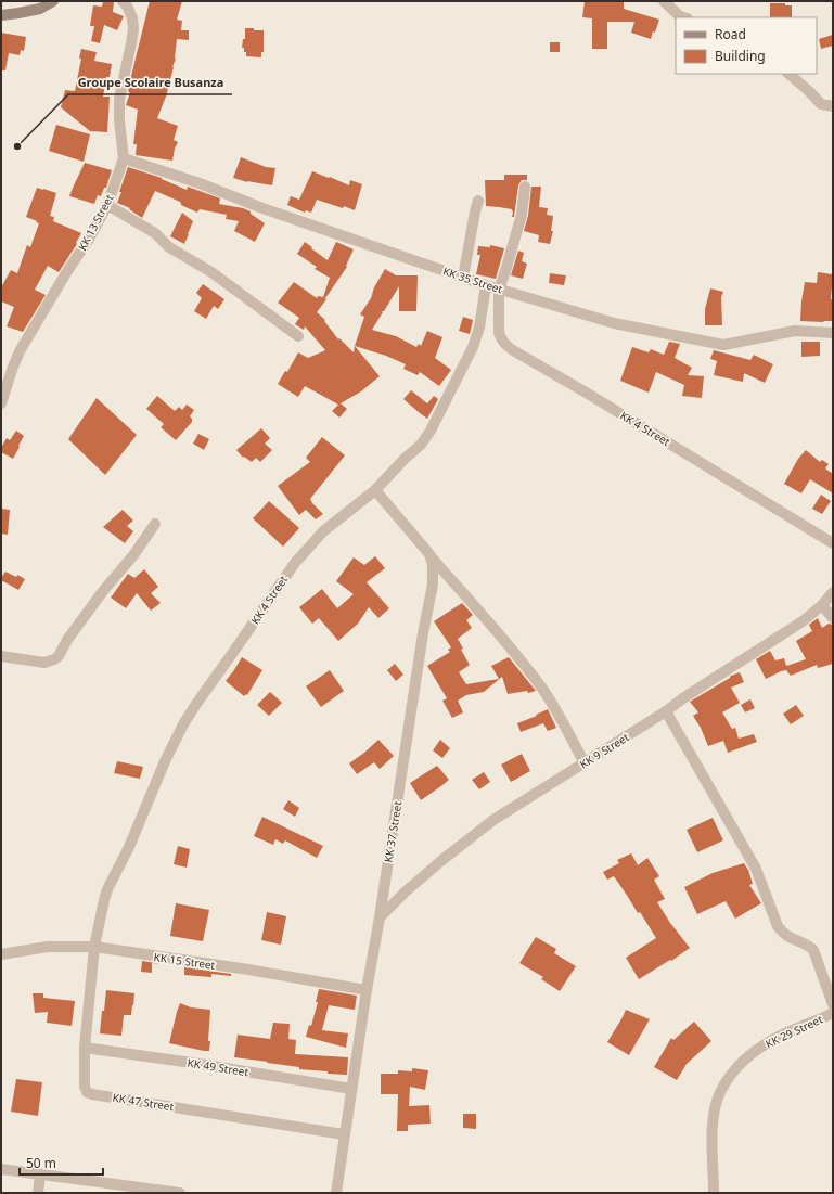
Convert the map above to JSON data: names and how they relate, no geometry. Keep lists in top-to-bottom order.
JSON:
{
  "streets": {
    "street": [
      "KK 13 Street",
      "KK 35 Street",
      "KK 4 Street",
      "KK 9 Street",
      "KK 37 Street",
      "KK 15 Street",
      "KK 29 Street",
      "KK 49 Street",
      "KK 47 Street"
    ]
  },
  "crossings": [
    ["KK 13 Street", "KK 35 Street"],
    ["KK 35 Street", "KK 4 Street"],
    ["KK 4 Street", "KK 15 Street"],
    ["KK 4 Street", "KK 47 Street"],
    ["KK 9 Street", "KK 37 Street"],
    ["KK 37 Street", "KK 15 Street"],
    ["KK 37 Street", "KK 49 Street"],
    ["KK 37 Street", "KK 47 Street"],
    ["KK 15 Street", "KK 47 Street"],
    ["KK 49 Street", "KK 47 Street"]
  ],
  "places": ["Groupe Scolaire Busanza"],
  "legend": ["Road", "Building"],
  "scale_bar": "50 m"
}
